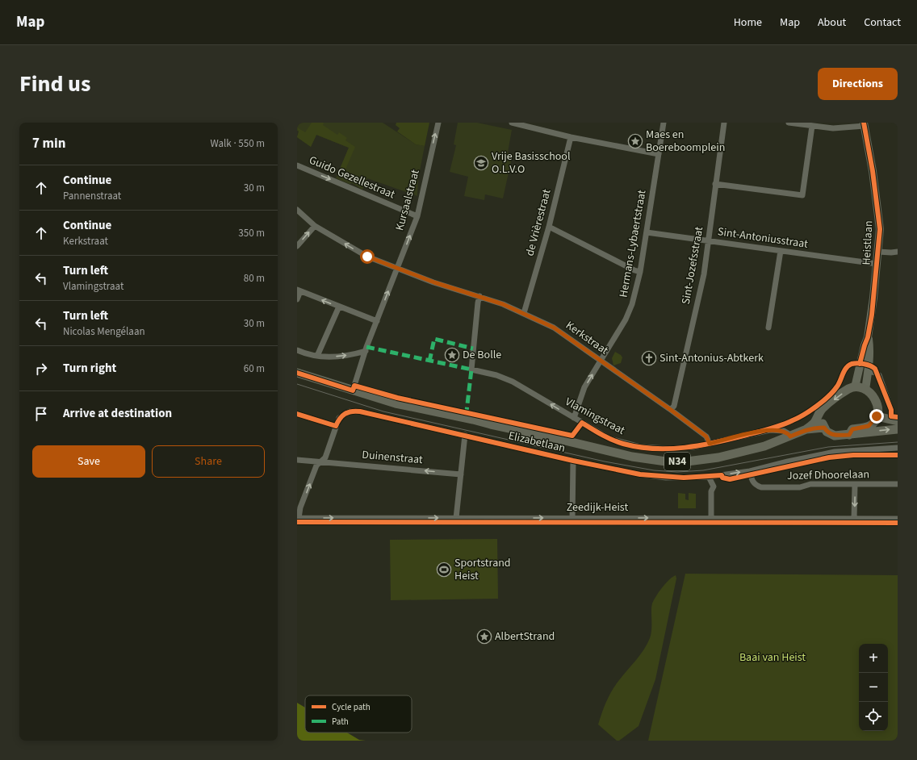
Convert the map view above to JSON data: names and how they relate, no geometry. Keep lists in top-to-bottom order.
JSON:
{
  "streets": {
    "main road": ["Heistlaan", "N34"],
    "street": [
      "Guido Gezellestraat",
      "Kursaalstraat",
      "de Vrièrestraat",
      "Sint-Antoniusstraat",
      "Hermans-Lybaertstraat",
      "Sint-Jozefsstraat",
      "Kerkstraat",
      "Vlamingstraat",
      "Elizabetlaan",
      "Duinenstraat",
      "Jozef Dhoorelaan",
      "Zeedijk-Heist"
    ]
  },
  "crossings": [
    ["Guido Gezellestraat", "Kursaalstraat"],
    ["Kursaalstraat", "Kerkstraat"],
    ["Kursaalstraat", "N34"],
    ["de Vrièrestraat", "Kerkstraat"],
    ["Sint-Antoniusstraat", "Heistlaan"],
    ["Sint-Antoniusstraat", "Hermans-Lybaertstraat"],
    ["Sint-Antoniusstraat", "Sint-Jozefsstraat"],
    ["Heistlaan", "N34"],
    ["Hermans-Lybaertstraat", "Kerkstraat"],
    ["Hermans-Lybaertstraat", "Vlamingstraat"],
    ["Sint-Jozefsstraat", "Kerkstraat"],
    ["Kerkstraat", "Vlamingstraat"],
    ["Vlamingstraat", "N34"],
    ["Elizabetlaan", "Jozef Dhoorelaan"]
  ],
  "one_way": [
    "Guido Gezellestraat",
    "Kursaalstraat",
    "Vlamingstraat",
    "Duinenstraat",
    "Zeedijk-Heist"
  ],
  "parks": ["Baai van Heist"],
  "places": {
    "place": ["Maes en Boereboomplein", "De Bolle", "AlbertStrand"],
    "school or university": ["Vrije Basisschool O.L.V.O"],
    "church": ["Sint-Antonius-Abtkerk"],
    "sports": ["Sportstrand Heist"]
  },
  "legend": ["Cycle path", "Path"],
  "page": {
    "header": "Map",
    "nav": [
      "Home",
      "Map",
      "About",
      "Contact"
    ],
    "title": "Find us",
    "buttons": [
      "Directions",
      ["Save", "Share"]
    ],
    "heading": ["7 min", "Walk · 550 m"],
    "list": [
      ["Continue", "Pannenstraat", "30 m"],
      ["Continue", "Kerkstraat", "350 m"],
      ["Turn left", "Vlamingstraat", "80 m"],
      ["Turn left", "Nicolas Mengélaan", "30 m"],
      ["Turn right", "60 m"],
      "Arrive at destination"
    ],
    "map_buttons": ["+", "−"]
  }
}
